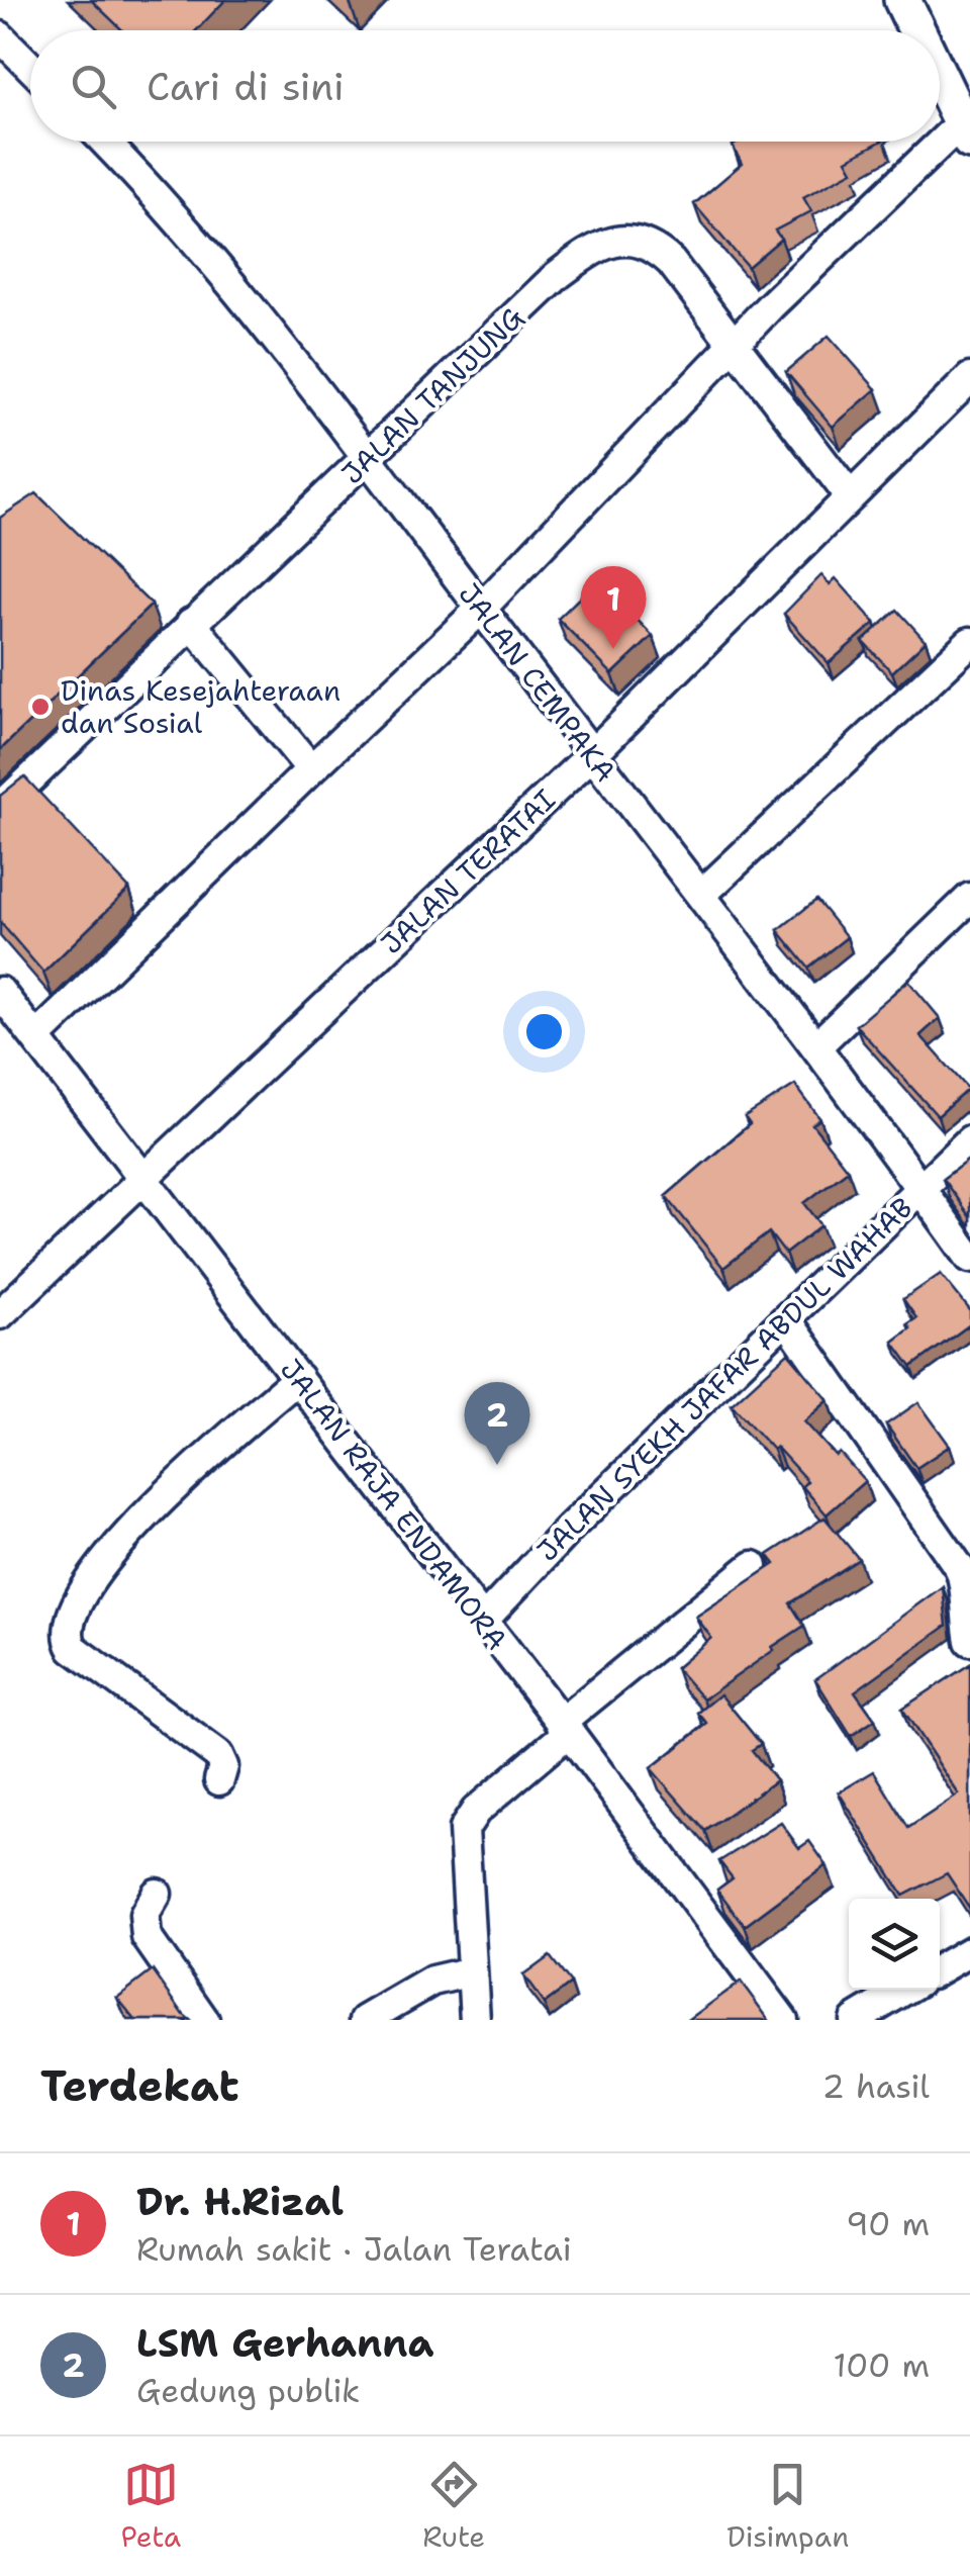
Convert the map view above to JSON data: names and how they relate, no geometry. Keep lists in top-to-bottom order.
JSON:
{
  "streets": {
    "street": [
      "JALAN TANJUNG",
      "JALAN CEMPAKA",
      "JALAN TERATAI",
      "JALAN SYEKH JAFAR ABDUL WAHAB",
      "JALAN RAJA ENDAMORA"
    ]
  },
  "crossings": [
    ["JALAN TANJUNG", "JALAN CEMPAKA"],
    ["JALAN TANJUNG", "JALAN TERATAI"],
    ["JALAN CEMPAKA", "JALAN TERATAI"],
    ["JALAN CEMPAKA", "JALAN SYEKH JAFAR ABDUL WAHAB"],
    ["JALAN TERATAI", "JALAN RAJA ENDAMORA"],
    ["JALAN SYEKH JAFAR ABDUL WAHAB", "JALAN RAJA ENDAMORA"]
  ],
  "places": ["Dinas Kesejahteraan dan Sosial"],
  "page": {
    "search": "Cari di sini",
    "pins": ["1", "2"],
    "heading": ["Terdekat", "2 hasil"],
    "list": [
      {
        "mark": "1",
        "name": "Dr. H.Rizal",
        "note": "Rumah sakit · Jalan Teratai",
        "value": "90 m"
      },
      {
        "mark": "2",
        "name": "LSM Gerhanna",
        "note": "Gedung publik",
        "value": "100 m"
      }
    ],
    "nav": ["Peta", "Rute", "Disimpan"]
  }
}
